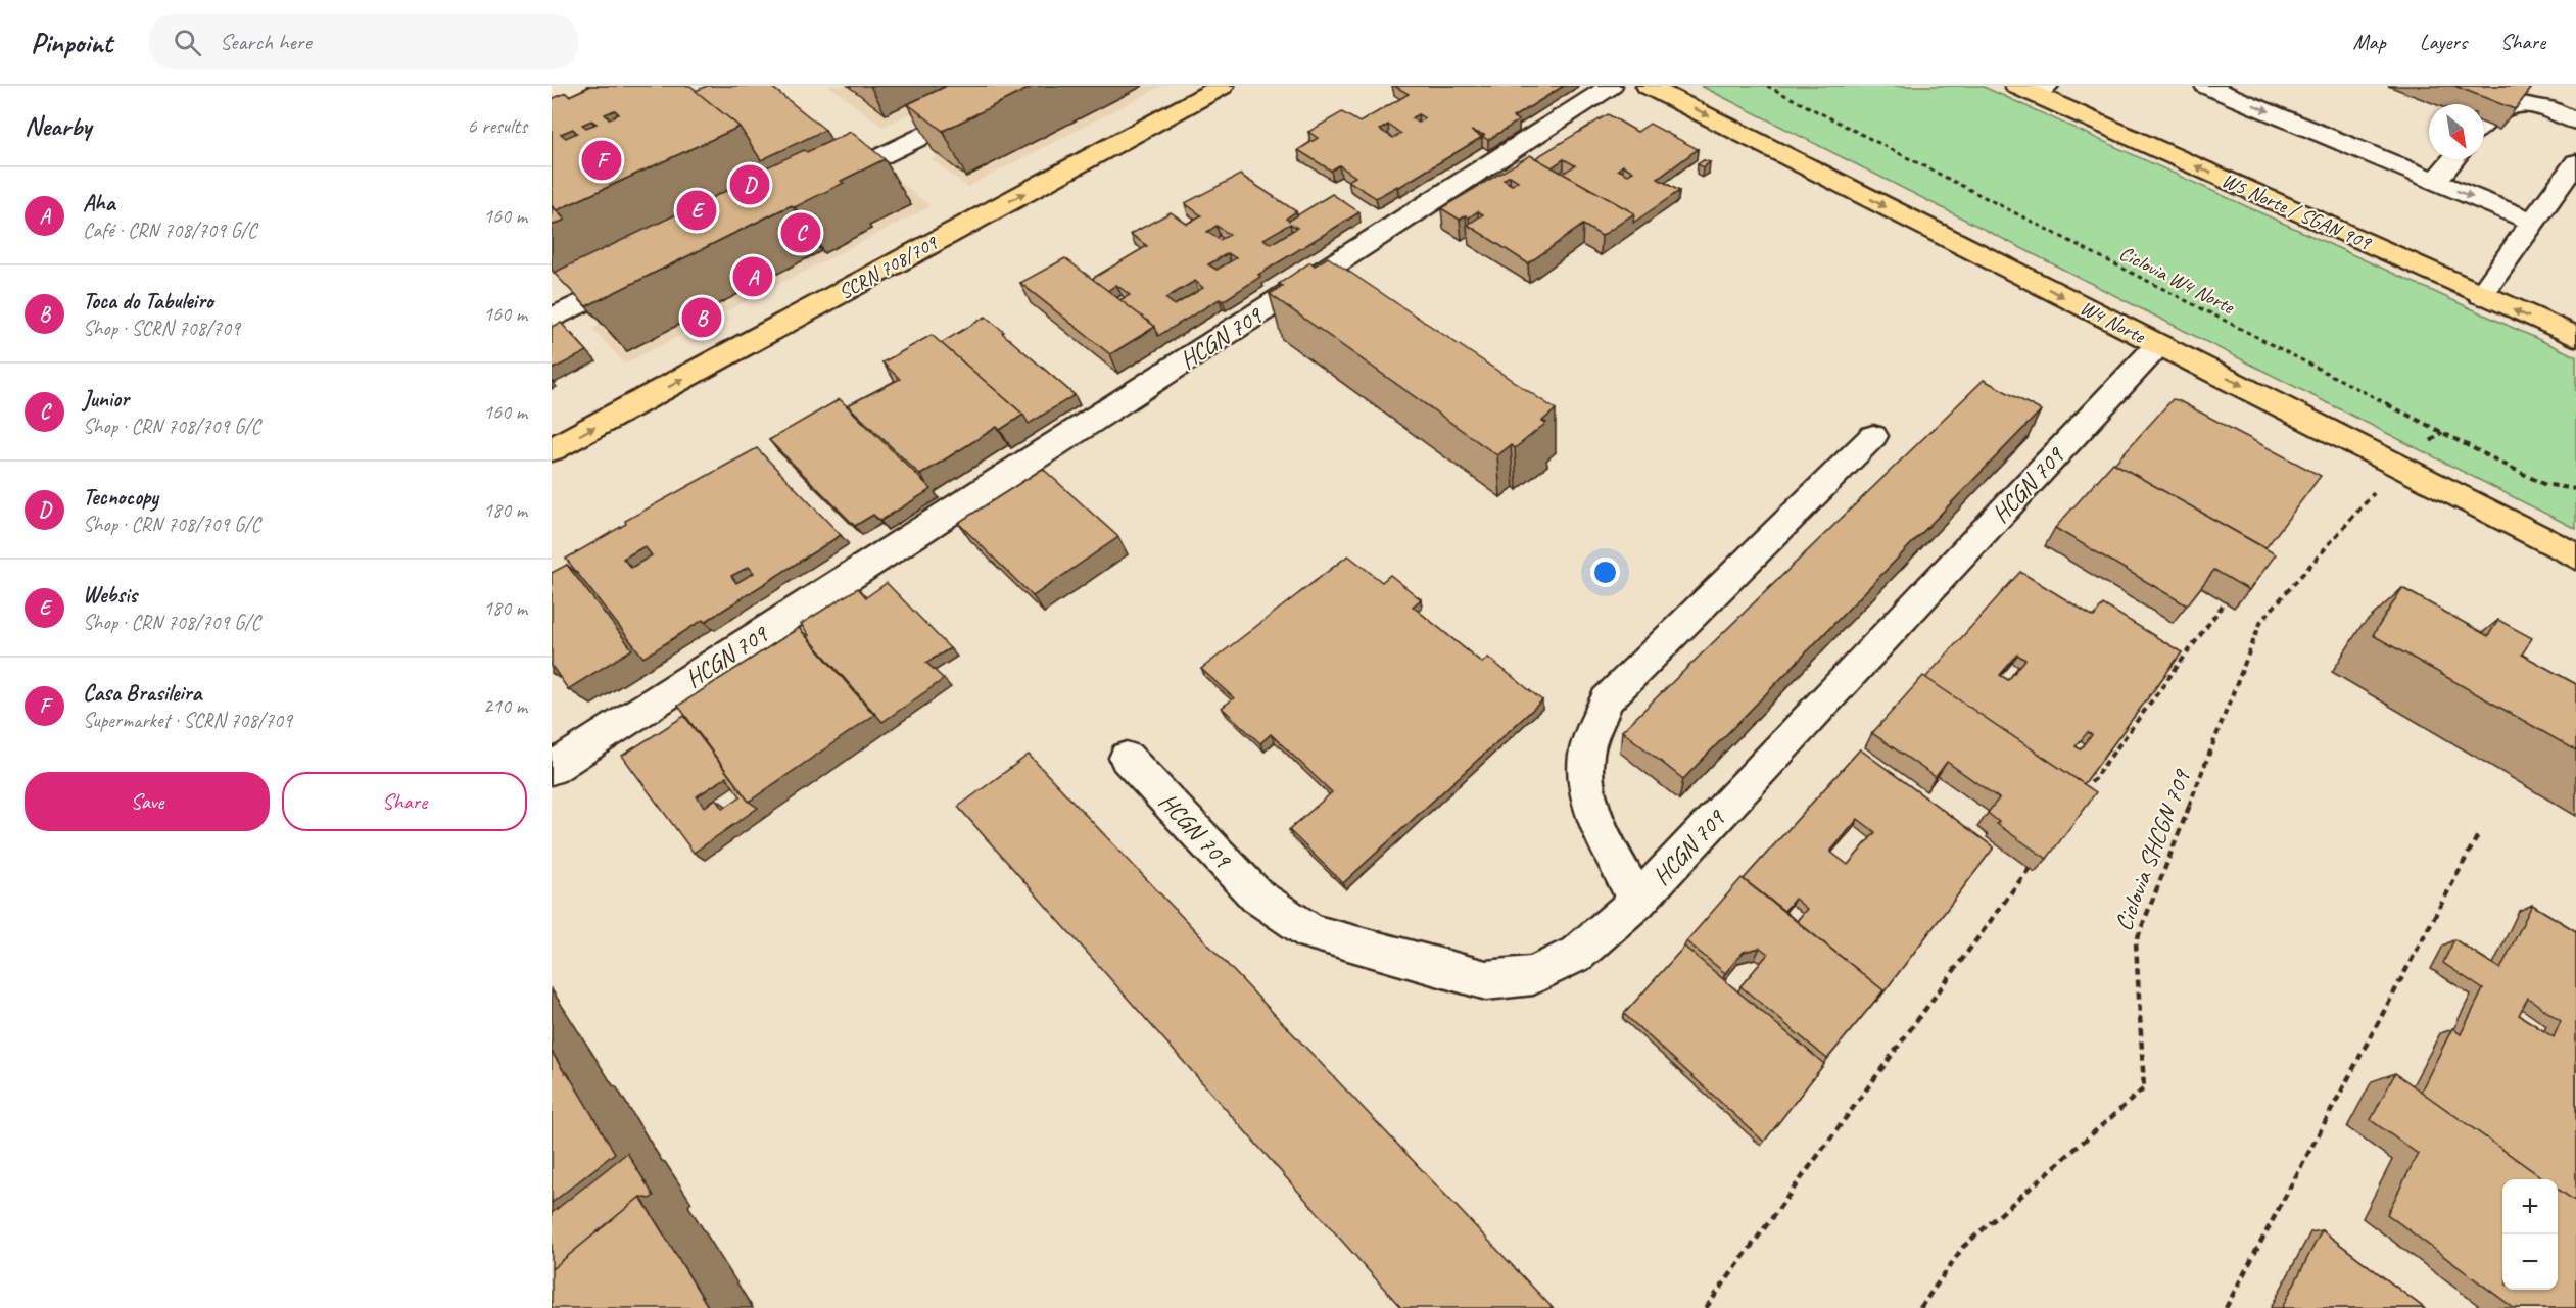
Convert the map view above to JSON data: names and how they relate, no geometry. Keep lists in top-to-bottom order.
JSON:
{
  "streets": {
    "main road": ["W5 Norte / SGAN 909", "SCRN 708/709", "W4 Norte"],
    "street": ["HCGN 709"],
    "path": ["Ciclovia W4 Norte", "Ciclovia SHCGN 709"]
  },
  "crossings": [
    ["Ciclovia W4 Norte", "Ciclovia SHCGN 709"],
    ["W4 Norte", "HCGN 709"],
    ["W4 Norte", "Ciclovia SHCGN 709"]
  ],
  "one_way": ["W5 Norte / SGAN 909", "SCRN 708/709", "W4 Norte"],
  "north": "bottom right",
  "page": {
    "header": "Pinpoint",
    "search": "Search here",
    "nav": ["Map", "Layers", "Share"],
    "heading": ["Nearby", "6 results"],
    "pins": [
      "F",
      "D",
      "E",
      "C",
      "A",
      "B"
    ],
    "list": [
      {
        "mark": "A",
        "name": "Aha",
        "note": "Café · CRN 708/709 G/C",
        "value": "160 m"
      },
      {
        "mark": "B",
        "name": "Toca do Tabuleiro",
        "note": "Shop · SCRN 708/709",
        "value": "160 m"
      },
      {
        "mark": "C",
        "name": "Junior",
        "note": "Shop · CRN 708/709 G/C",
        "value": "160 m"
      },
      {
        "mark": "D",
        "name": "Tecnocopy",
        "note": "Shop · CRN 708/709 G/C",
        "value": "180 m"
      },
      {
        "mark": "E",
        "name": "Websis",
        "note": "Shop · CRN 708/709 G/C",
        "value": "180 m"
      },
      {
        "mark": "F",
        "name": "Casa Brasileira",
        "note": "Supermarket · SCRN 708/709",
        "value": "210 m"
      }
    ],
    "buttons": ["Save", "Share"],
    "map_buttons": ["+", "−"]
  }
}
